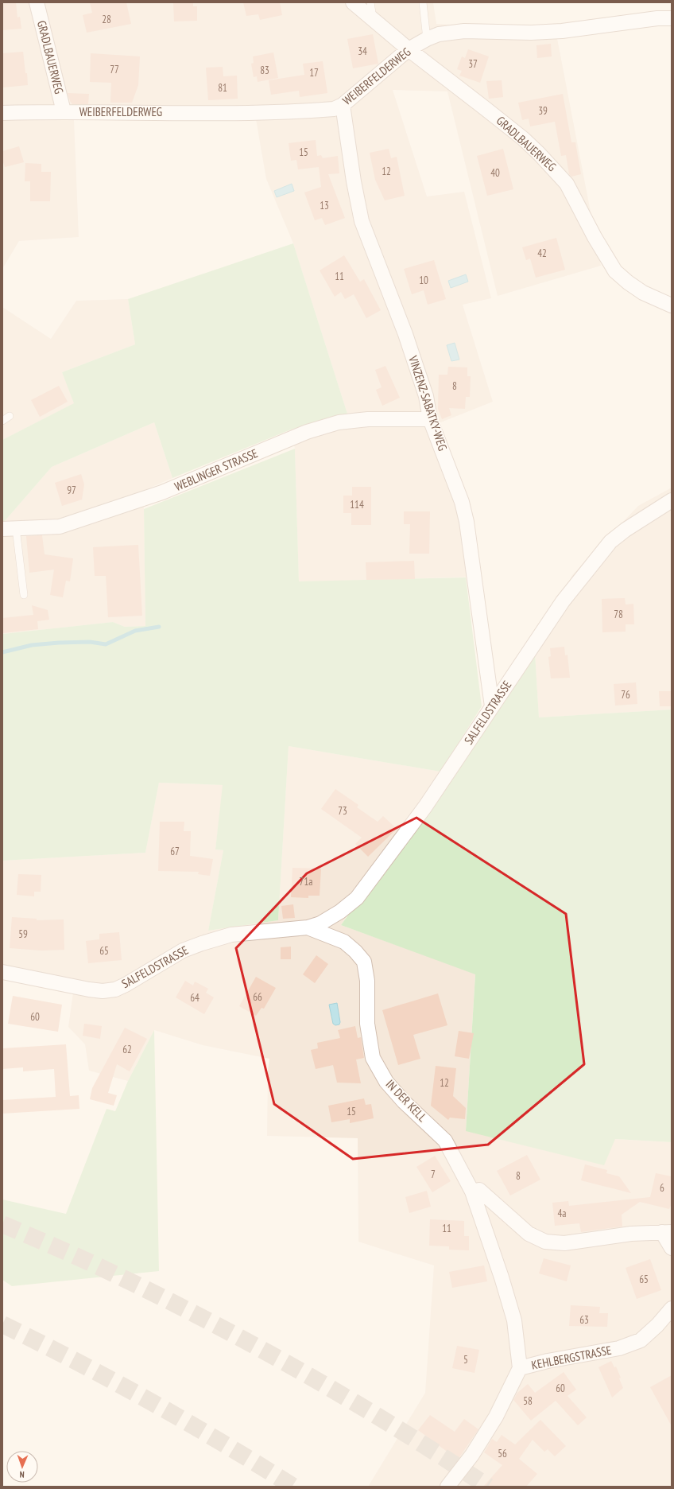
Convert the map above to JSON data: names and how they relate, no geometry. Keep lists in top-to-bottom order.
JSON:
{
  "streets": {
    "street": [
      "GRADLBAUERWEG",
      "WEIBERFELDERWEG",
      "VINZENZ-SABATKY-WEG",
      "WEBLINGER STRASSE",
      "SALFELDSTRASSE",
      "IN DER KELL",
      "KEHLBERGSTRASSE"
    ]
  },
  "crossings": [
    ["GRADLBAUERWEG", "WEIBERFELDERWEG"],
    ["WEIBERFELDERWEG", "VINZENZ-SABATKY-WEG"],
    ["VINZENZ-SABATKY-WEG", "WEBLINGER STRASSE"],
    ["VINZENZ-SABATKY-WEG", "SALFELDSTRASSE"],
    ["SALFELDSTRASSE", "IN DER KELL"],
    ["IN DER KELL", "KEHLBERGSTRASSE"]
  ],
  "house_numbers": [
    "28",
    "34",
    "37",
    "77",
    "83",
    "17",
    "81",
    "39",
    "15",
    "12",
    "40",
    "13",
    "42",
    "11",
    "10",
    "8",
    "97",
    "114",
    "78",
    "76",
    "73",
    "67",
    "71a",
    "59",
    "65",
    "66",
    "64",
    "60",
    "62",
    "12",
    "15",
    "7",
    "8",
    "6",
    "4a",
    "11",
    "65",
    "63",
    "5",
    "60",
    "58",
    "56"
  ],
  "north": "bottom"
}
